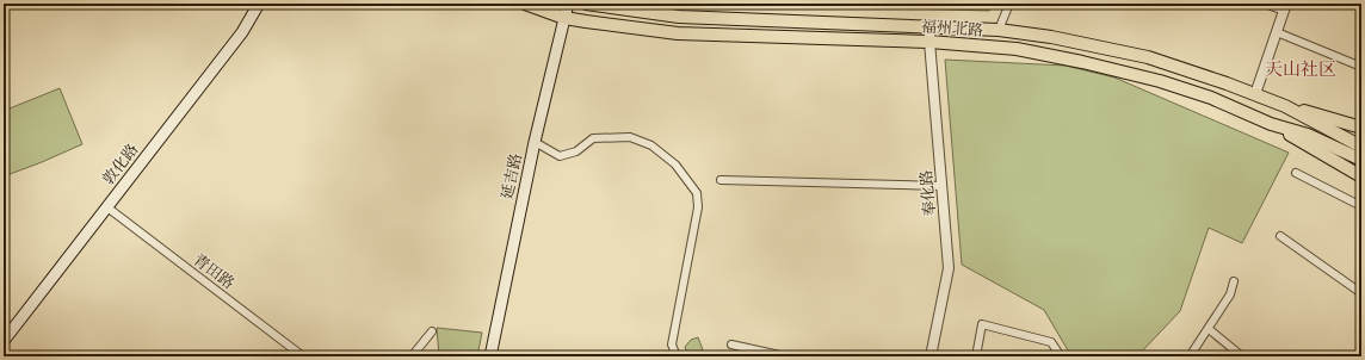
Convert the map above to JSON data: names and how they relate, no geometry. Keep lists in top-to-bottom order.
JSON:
{
  "streets": {
    "main road": ["福州北路", "敦化路", "延吉路"],
    "street": ["奉化路", "青田路"]
  },
  "crossings": [
    ["福州北路", "延吉路"],
    ["福州北路", "奉化路"],
    ["敦化路", "青田路"]
  ],
  "districts": ["天山社区"]
}
